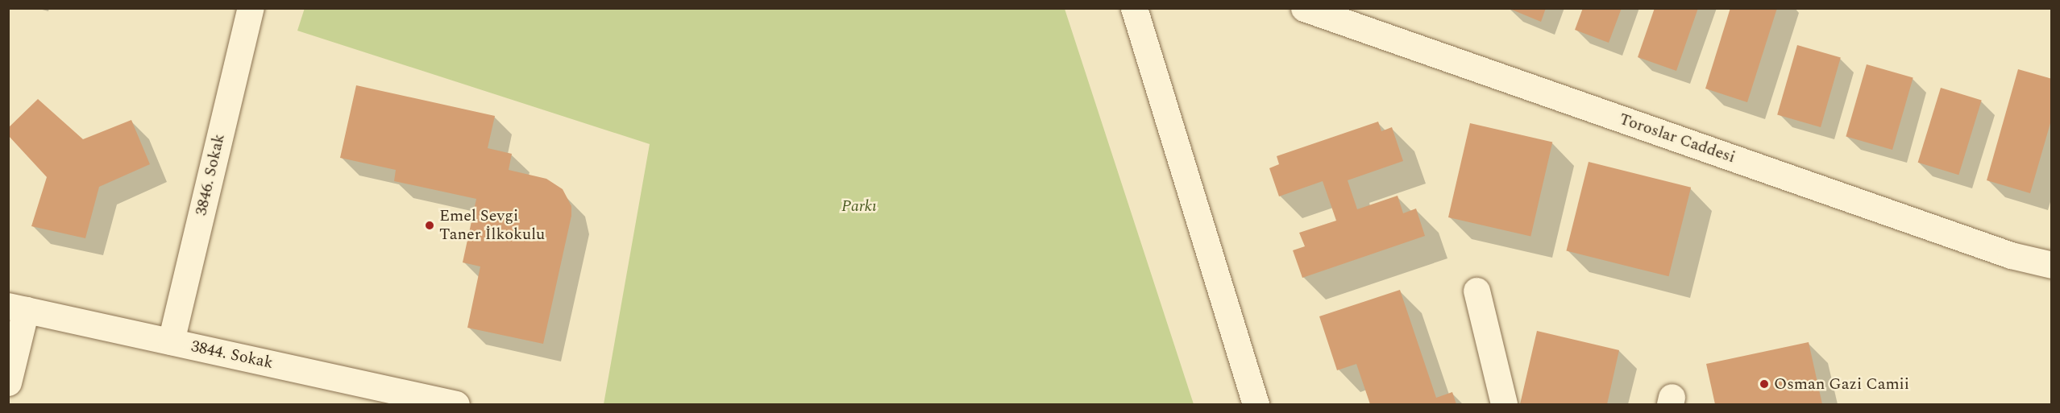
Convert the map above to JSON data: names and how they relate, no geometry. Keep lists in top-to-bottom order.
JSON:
{
  "streets": {
    "main road": ["Toroslar Caddesi", "3846. Sokak", "3844. Sokak"]
  },
  "crossings": [
    ["3846. Sokak", "3844. Sokak"]
  ],
  "parks": ["Parkı"],
  "places": ["Emel Sevgi Taner İlkokulu", "Osman Gazi Camii"]
}
